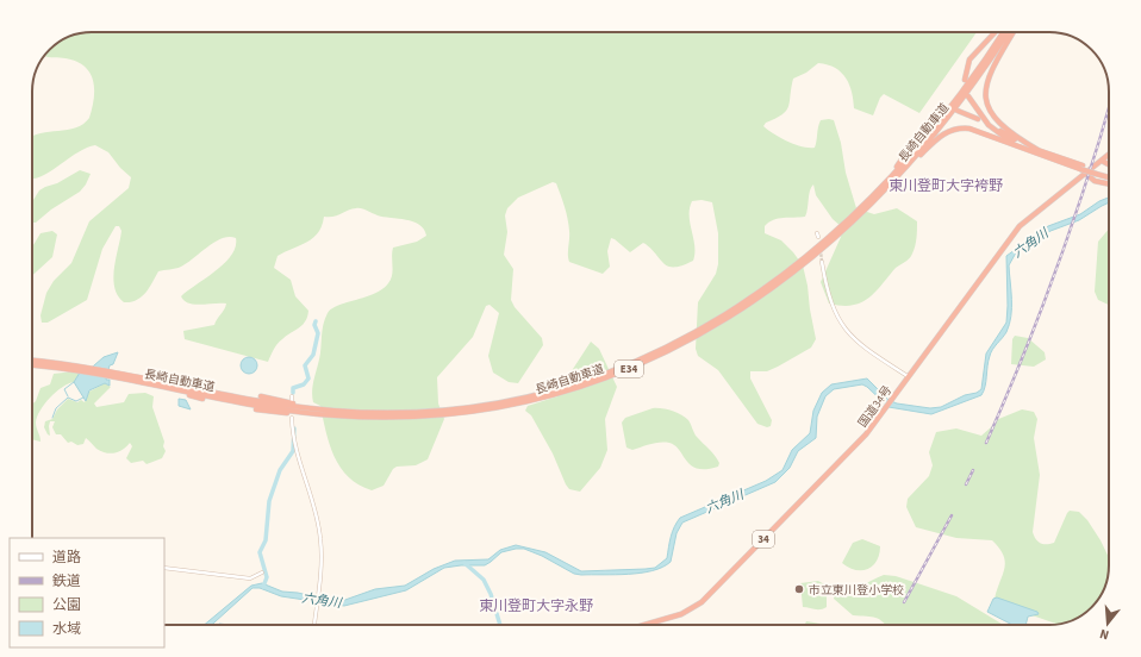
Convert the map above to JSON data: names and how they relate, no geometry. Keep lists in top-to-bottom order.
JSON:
{
  "streets": {
    "highway": [
      "長崎自動車道",
      "E34",
      "国道34号",
      "34"
    ]
  },
  "districts": ["東川登町大字袴野", "東川登町大字永野"],
  "water": ["六角川"],
  "places": ["市立東川登小学校"],
  "legend": [
    "道路",
    "鉄道",
    "公園",
    "水域"
  ],
  "north": "bottom"
}
